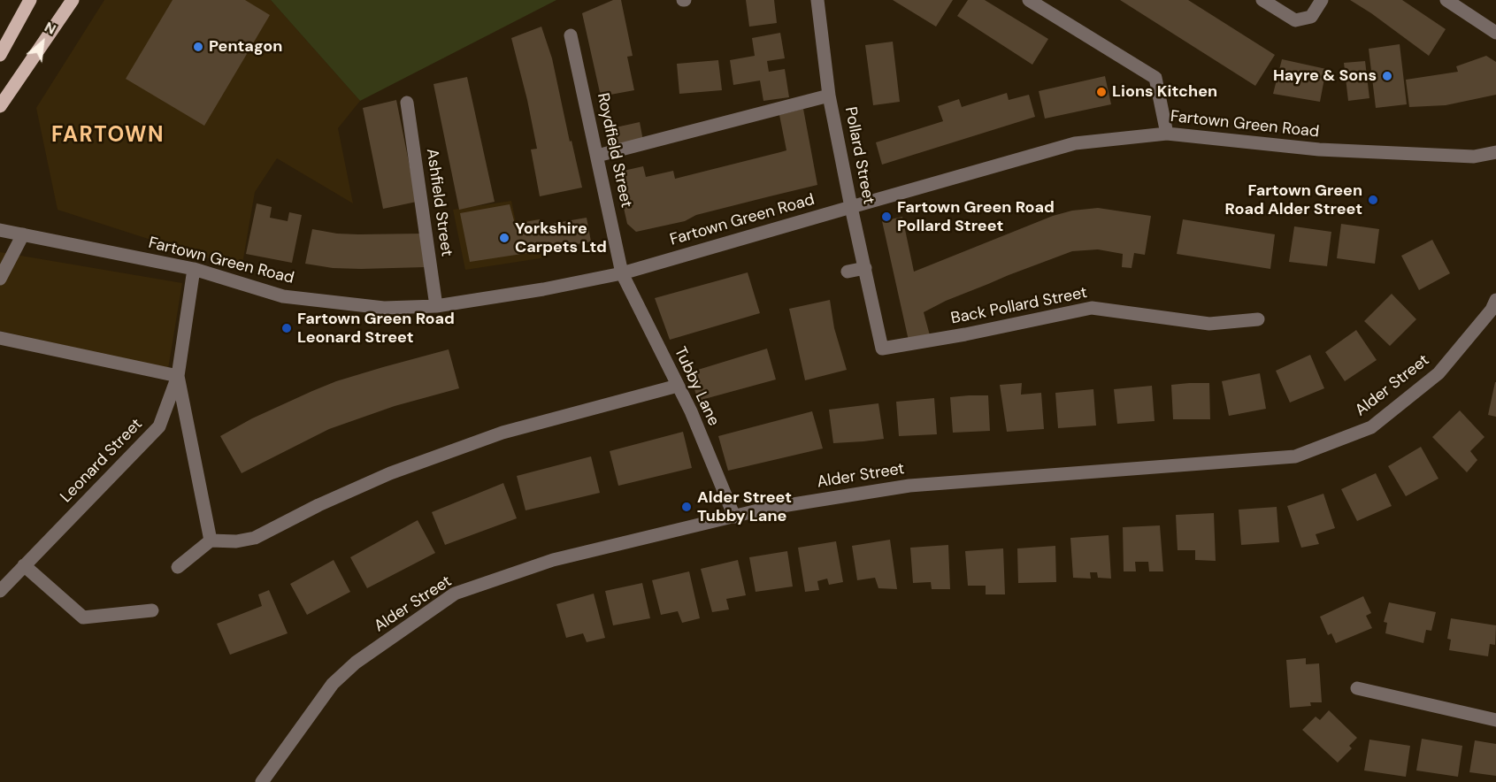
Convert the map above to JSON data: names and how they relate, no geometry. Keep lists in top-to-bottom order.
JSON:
{
  "streets": {
    "street": [
      "Fartown Green Road",
      "Roydfield Street",
      "Pollard Street",
      "Ashfield Street",
      "Back Pollard Street",
      "Alder Street",
      "Tubby Lane",
      "Leonard Street"
    ]
  },
  "crossings": [
    ["Fartown Green Road", "Roydfield Street"],
    ["Fartown Green Road", "Pollard Street"],
    ["Fartown Green Road", "Ashfield Street"],
    ["Fartown Green Road", "Tubby Lane"],
    ["Fartown Green Road", "Leonard Street"],
    ["Roydfield Street", "Tubby Lane"],
    ["Pollard Street", "Back Pollard Street"],
    ["Alder Street", "Tubby Lane"]
  ],
  "districts": ["FARTOWN"],
  "places": [
    "Pentagon",
    "Hayre & Sons",
    "Lions Kitchen",
    "Fartown Green Road Alder Street",
    "Fartown Green Road Pollard Street",
    "Yorkshire Carpets Ltd",
    "Fartown Green Road Leonard Street",
    "Alder Street Tubby Lane"
  ],
  "north": "top right"
}
